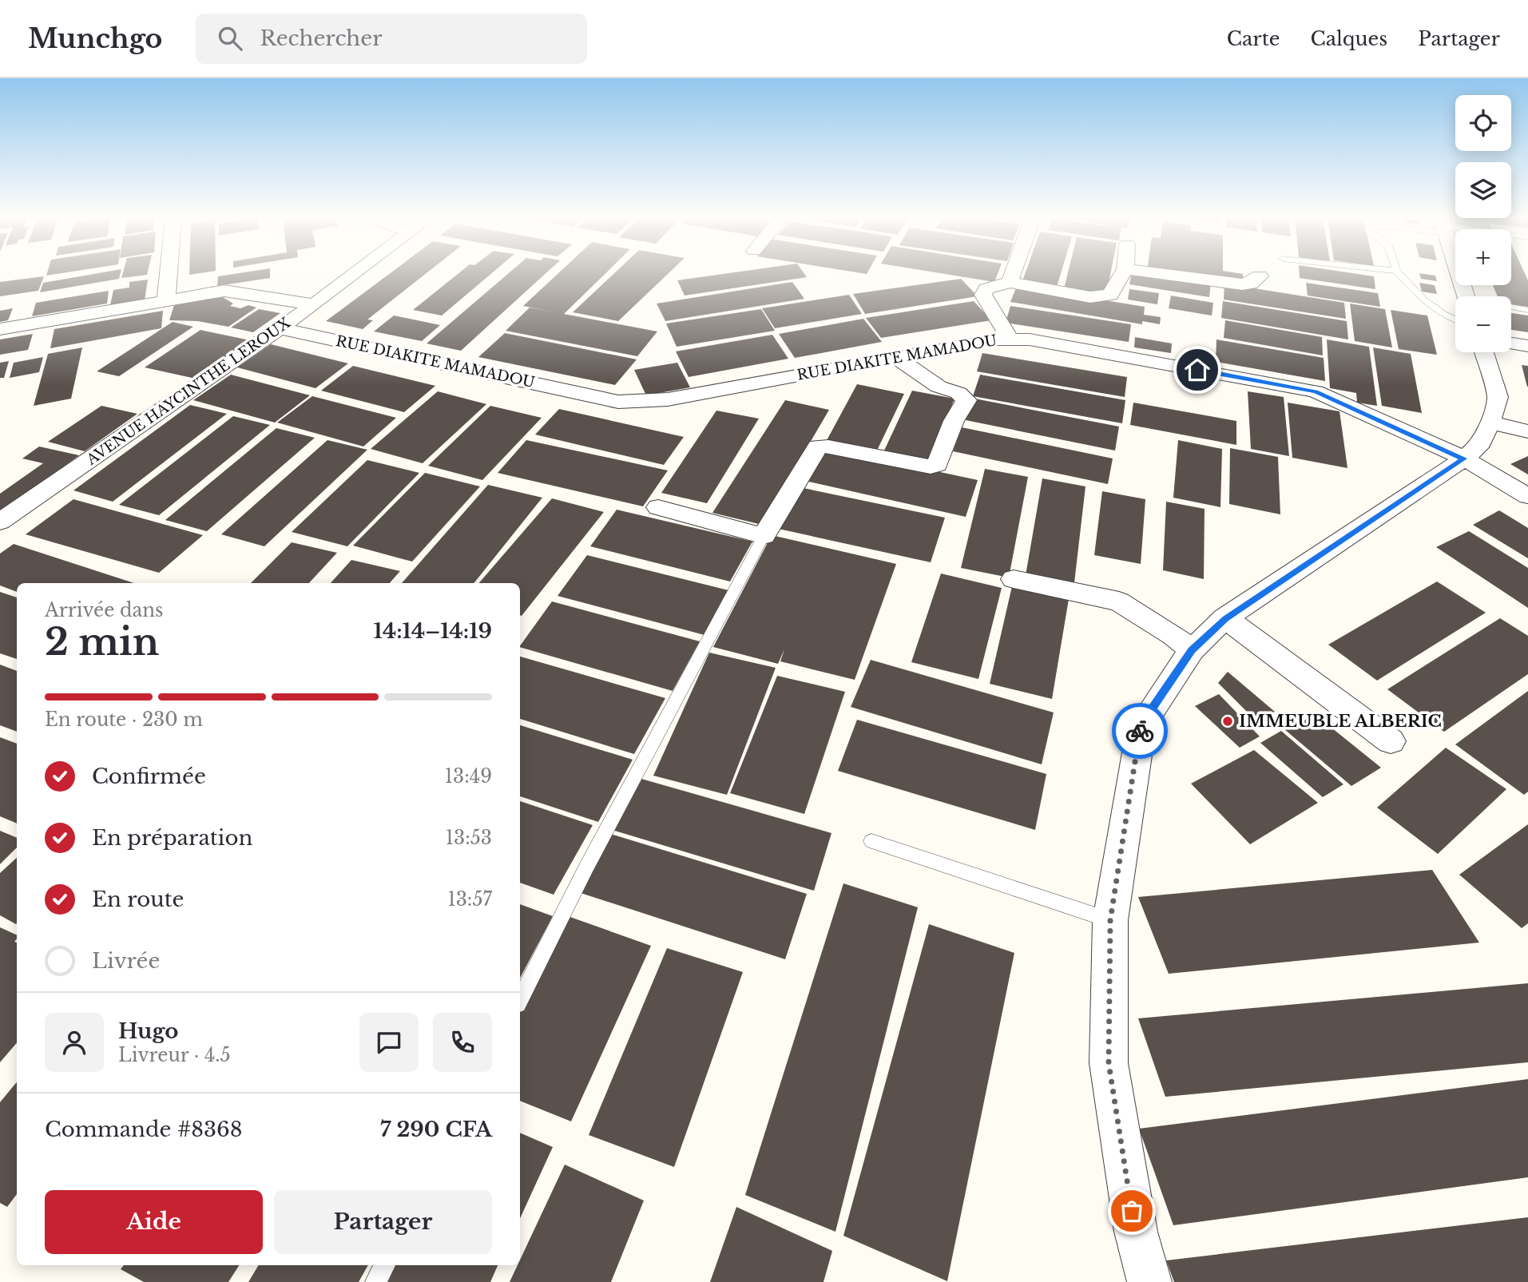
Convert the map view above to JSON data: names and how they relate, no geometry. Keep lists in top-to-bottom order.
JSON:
{
  "streets": {
    "street": ["RUE DIAKITE MAMADOU", "AVENUE HAYCINTHE LEROUX"]
  },
  "crossings": [
    ["RUE DIAKITE MAMADOU", "AVENUE HAYCINTHE LEROUX"]
  ],
  "places": ["IMMEUBLE ALBERIC"],
  "page": {
    "header": "Munchgo",
    "search": "Rechercher",
    "nav": ["Carte", "Calques", "Partager"],
    "map_buttons": ["+", "−"],
    "heading": ["2 min", "Arrivée dans", "14:14–14:19"],
    "panel": [
      "Hugo",
      "Livreur · 4.5",
      "Commande #8368",
      "7 290 CFA"
    ],
    "bar": "En route · 230 m",
    "list": [
      ["Confirmée", "13:49"],
      ["En préparation", "13:53"],
      ["En route", "13:57"],
      "Livrée"
    ],
    "buttons": ["Aide", "Partager"]
  }
}
